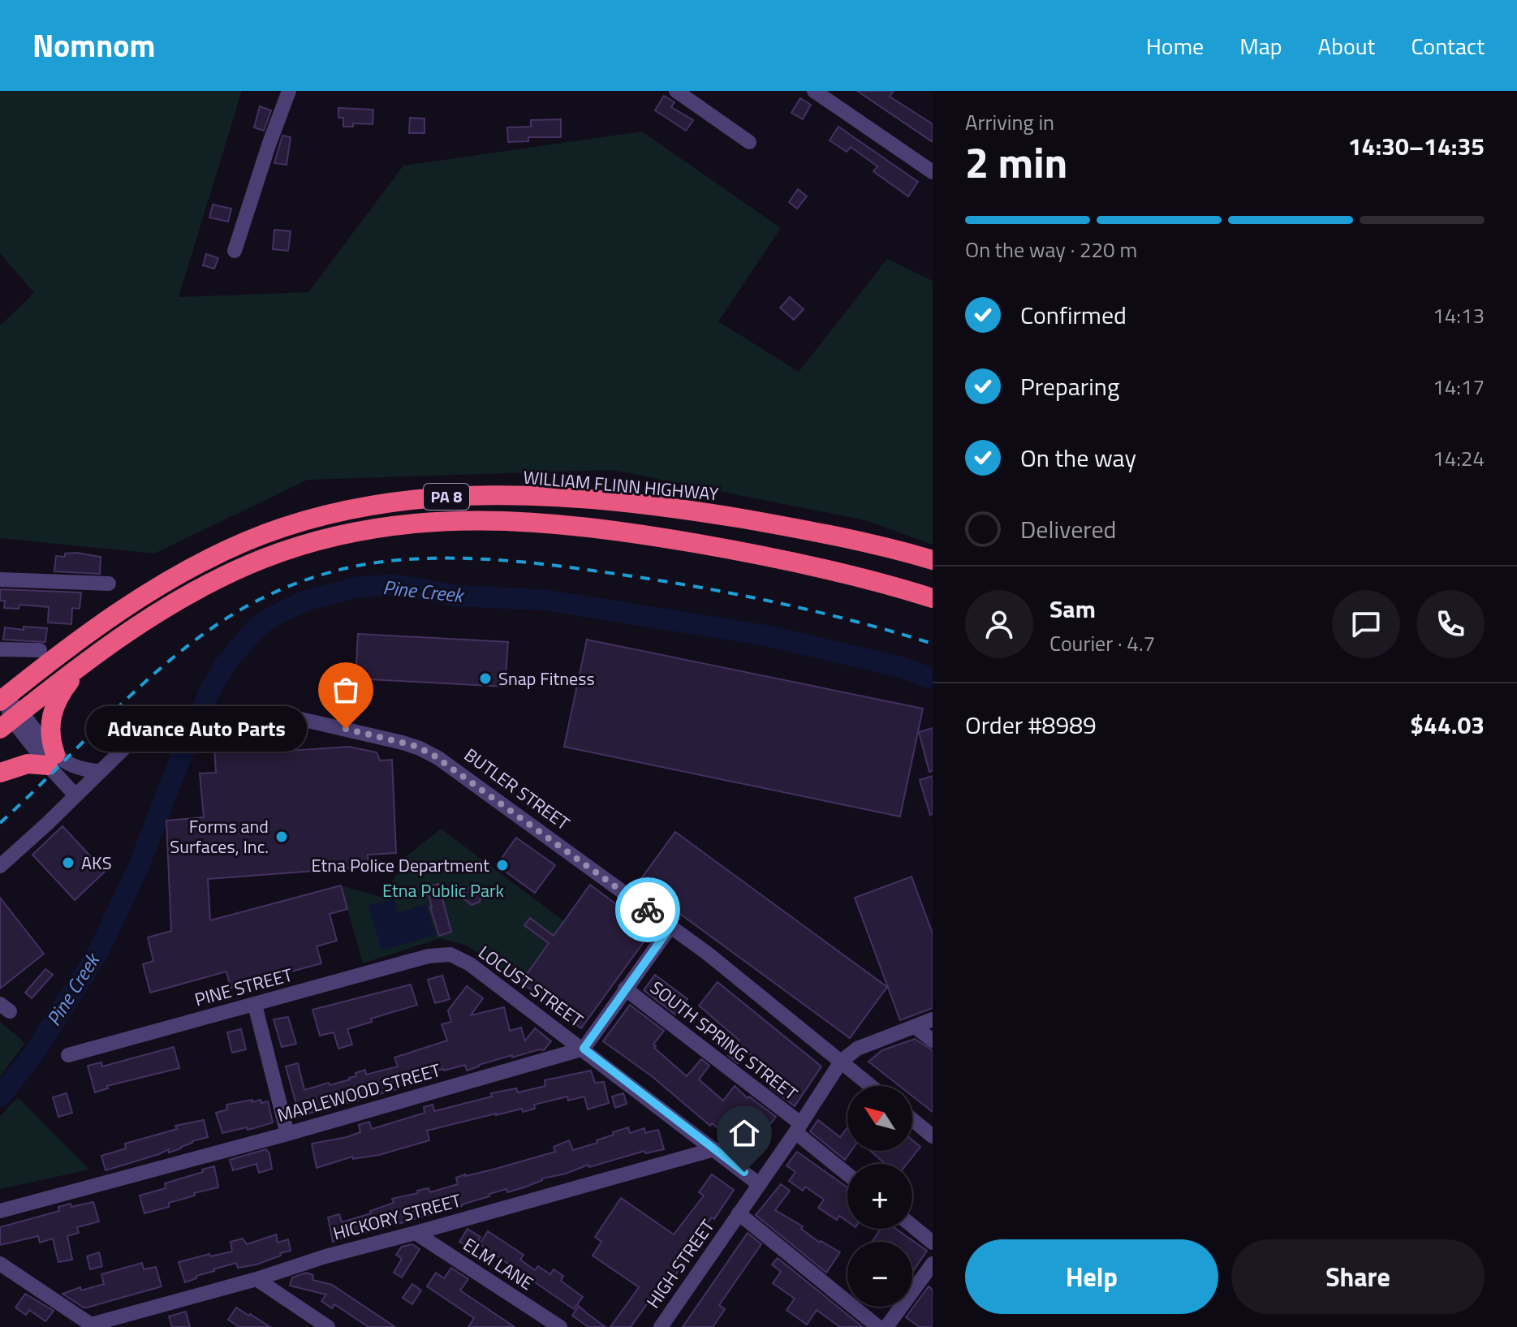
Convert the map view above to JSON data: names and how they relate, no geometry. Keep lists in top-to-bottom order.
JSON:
{
  "streets": {
    "highway": ["WILLIAM FLINN HIGHWAY", "PA 8"],
    "street": [
      "BUTLER STREET",
      "LOCUST STREET",
      "PINE STREET",
      "SOUTH SPRING STREET",
      "MAPLEWOOD STREET",
      "HICKORY STREET",
      "ELM LANE",
      "HIGH STREET"
    ]
  },
  "crossings": [
    ["BUTLER STREET", "HIGH STREET"],
    ["LOCUST STREET", "PINE STREET"],
    ["LOCUST STREET", "MAPLEWOOD STREET"],
    ["LOCUST STREET", "HICKORY STREET"],
    ["LOCUST STREET", "HIGH STREET"],
    ["SOUTH SPRING STREET", "HIGH STREET"],
    ["HICKORY STREET", "ELM LANE"]
  ],
  "water": ["Pine Creek"],
  "parks": ["Etna Public Park"],
  "places": [
    "Snap Fitness",
    "Advance Auto Parts",
    "Forms and Surfaces, Inc.",
    "AKS",
    "Etna Police Department"
  ],
  "north": "top left",
  "page": {
    "header": "Nomnom",
    "nav": [
      "Home",
      "Map",
      "About",
      "Contact"
    ],
    "heading": ["2 min", "Arriving in", "14:30–14:35"],
    "panel": [
      "Sam",
      "Courier · 4.7",
      "Order #8989",
      "$44.03"
    ],
    "bar": "On the way · 220 m",
    "list": [
      ["Confirmed", "14:13"],
      ["Preparing", "14:17"],
      ["On the way", "14:24"],
      "Delivered"
    ],
    "bubble": "Advance Auto Parts",
    "map_buttons": ["+", "−"],
    "buttons": ["Help", "Share"]
  }
}
